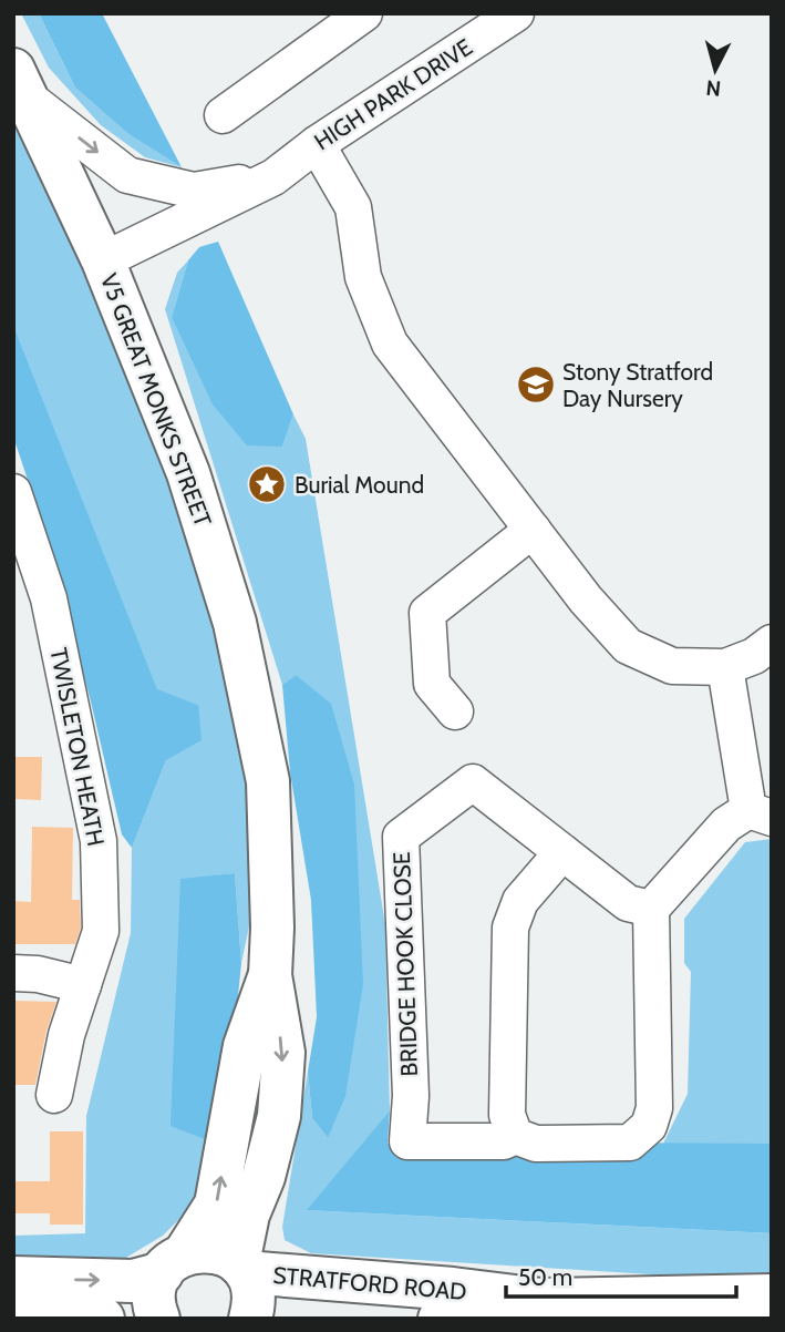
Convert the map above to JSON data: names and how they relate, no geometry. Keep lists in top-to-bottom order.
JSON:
{
  "streets": {
    "street": [
      "HIGH PARK DRIVE",
      "V5 GREAT MONKS STREET",
      "TWISLETON HEATH",
      "BRIDGE HOOK CLOSE",
      "STRATFORD ROAD"
    ]
  },
  "crossings": [
    ["HIGH PARK DRIVE", "V5 GREAT MONKS STREET"],
    ["V5 GREAT MONKS STREET", "STRATFORD ROAD"]
  ],
  "one_way": ["HIGH PARK DRIVE"],
  "places": {
    "school or university": ["Stony Stratford Day Nursery"],
    "place": ["Burial Mound"]
  },
  "scale_bar": "50 m",
  "north": "bottom"
}
